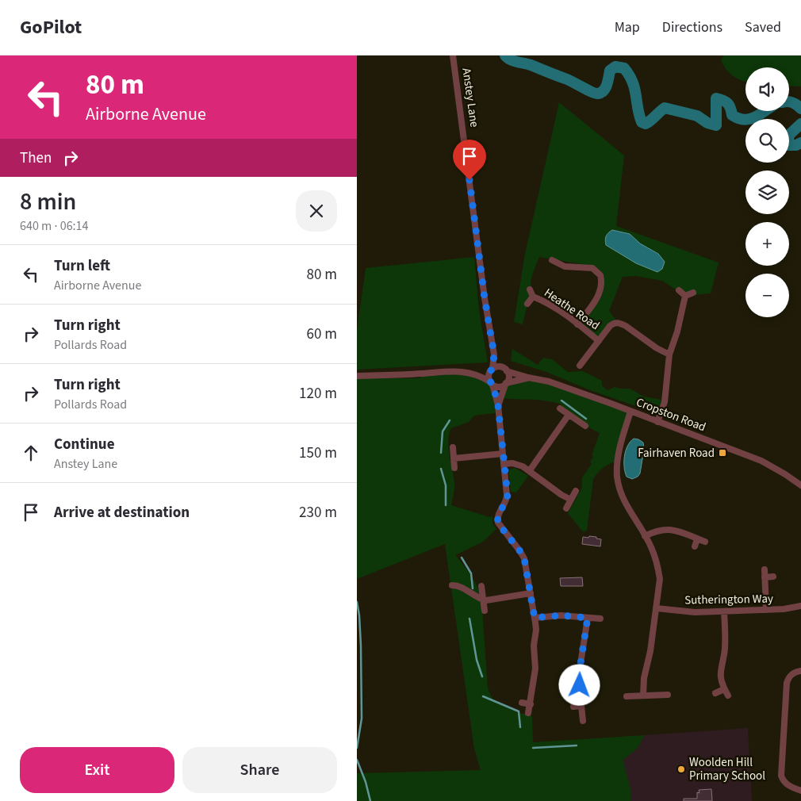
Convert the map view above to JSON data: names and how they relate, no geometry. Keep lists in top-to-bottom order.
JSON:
{
  "streets": {
    "street": [
      "Anstey Lane",
      "Heathe Road",
      "Cropston Road",
      "Sutherington Way"
    ]
  },
  "crossings": [
    ["Anstey Lane", "Cropston Road"]
  ],
  "places": {
    "transit": ["Fairhaven Road"],
    "other": ["Woolden Hill Primary School"]
  },
  "page": {
    "header": "GoPilot",
    "nav": ["Map", "Directions", "Saved"],
    "turn": ["80 m", "Airborne Avenue"],
    "map_buttons": ["+", "−"],
    "then": "Then",
    "heading": ["8 min", "640 m · 06:14"],
    "list": [
      {
        "name": "Turn left",
        "note": "Airborne Avenue",
        "value": "80 m"
      },
      {
        "name": "Turn right",
        "note": "Pollards Road",
        "value": "60 m"
      },
      {
        "name": "Turn right",
        "note": "Pollards Road",
        "value": "120 m"
      },
      {
        "name": "Continue",
        "note": "Anstey Lane",
        "value": "150 m"
      },
      {
        "name": "Arrive at destination",
        "value": "230 m"
      }
    ],
    "buttons": ["Exit", "Share"]
  }
}
